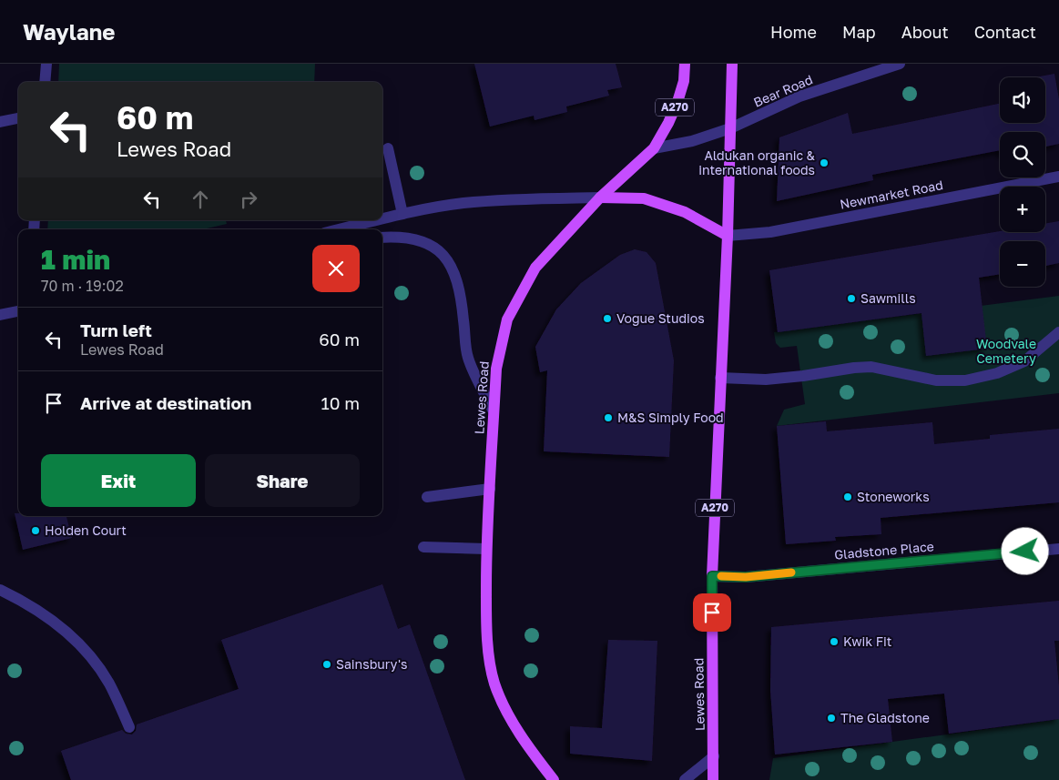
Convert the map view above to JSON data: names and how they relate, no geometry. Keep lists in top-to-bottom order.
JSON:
{
  "streets": {
    "main road": ["A270", "Lewes Road"],
    "street": ["Bear Road", "Newmarket Road", "Gladstone Place"]
  },
  "crossings": [
    ["Bear Road", "Lewes Road"],
    ["Newmarket Road", "Lewes Road"],
    ["Lewes Road", "Gladstone Place"]
  ],
  "parks": ["Woodvale Cemetery"],
  "places": [
    "Aldukan organic & international foods",
    "Sawmills",
    "Vogue Studios",
    "M&S Simply Food",
    "Stoneworks",
    "Holden Court",
    "Kwik Fit",
    "Sainsbury's",
    "The Gladstone"
  ],
  "page": {
    "header": "Waylane",
    "nav": [
      "Home",
      "Map",
      "About",
      "Contact"
    ],
    "map_buttons": ["+", "−"],
    "turn": ["60 m", "Lewes Road"],
    "heading": ["1 min", "70 m · 19:02"],
    "list": [
      {
        "name": "Turn left",
        "note": "Lewes Road",
        "value": "60 m"
      },
      {
        "name": "Arrive at destination",
        "value": "10 m"
      }
    ],
    "buttons": ["Exit", "Share"]
  }
}
